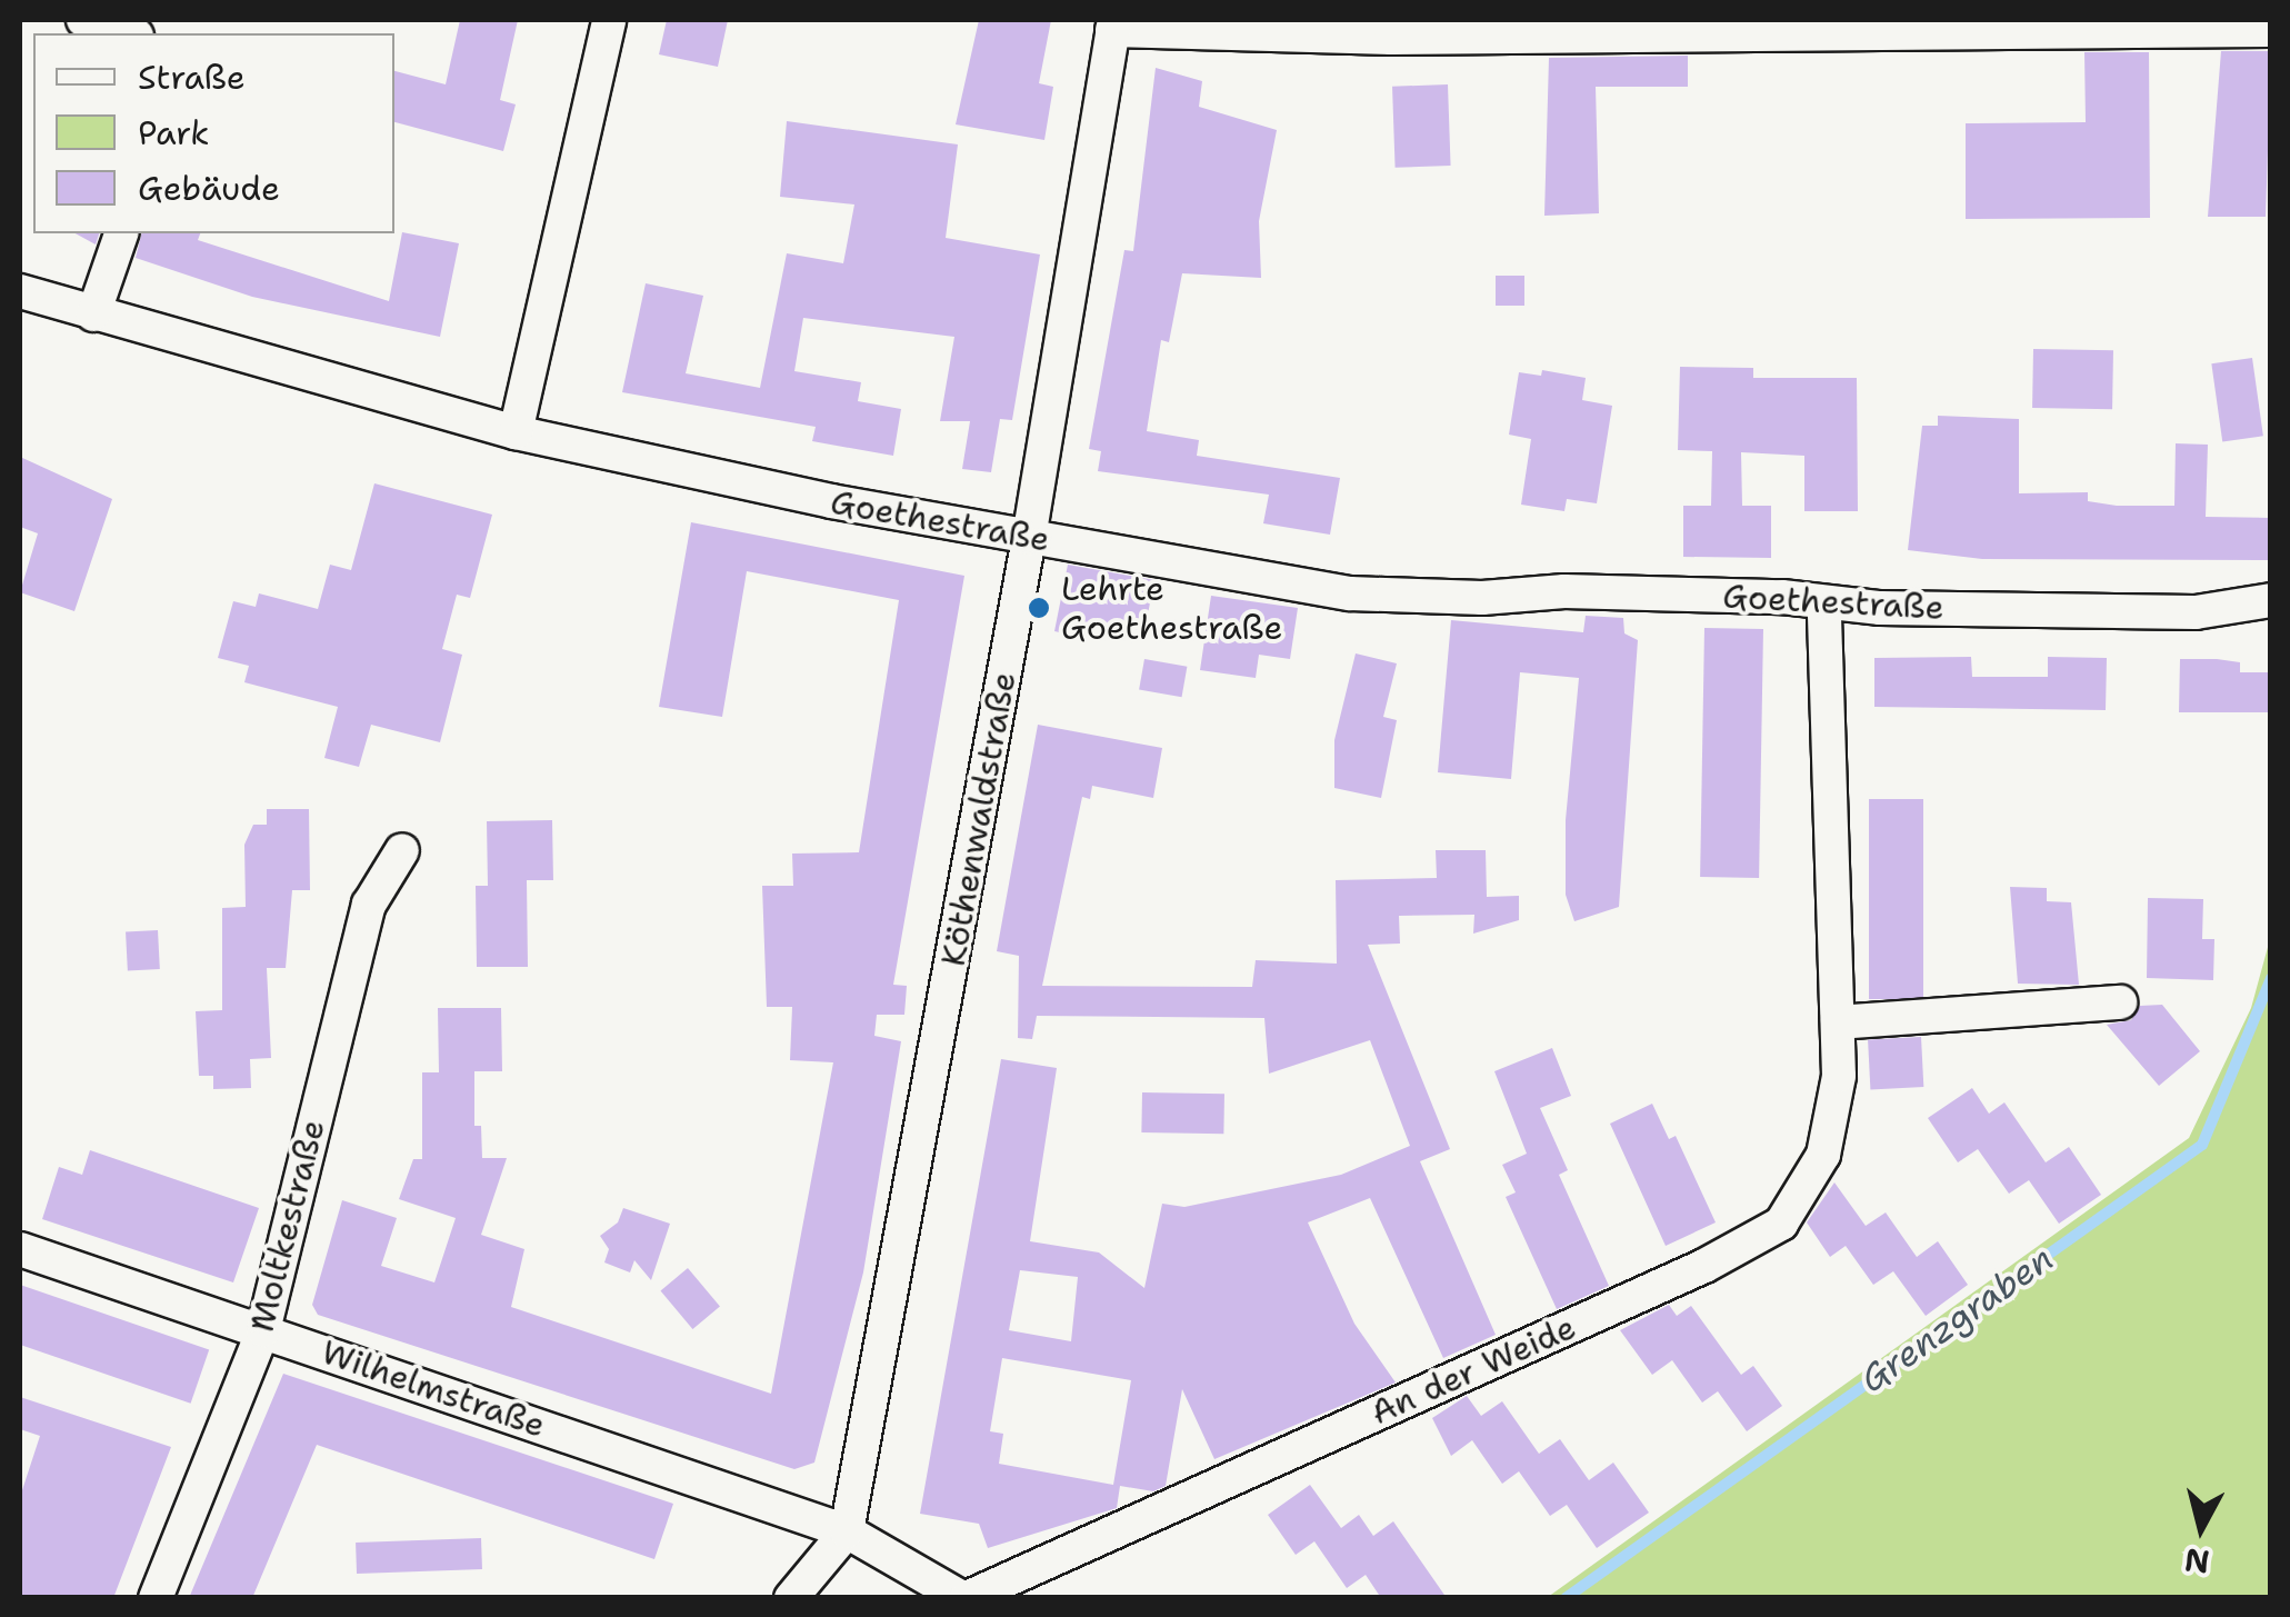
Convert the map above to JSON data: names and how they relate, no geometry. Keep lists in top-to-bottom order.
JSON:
{
  "streets": {
    "street": [
      "Goethestraße",
      "Köthenwaldstraße",
      "Moltkestraße",
      "An der Weide",
      "Wilhelmstraße"
    ]
  },
  "crossings": [
    ["Goethestraße", "Köthenwaldstraße"],
    ["Goethestraße", "An der Weide"],
    ["Köthenwaldstraße", "Wilhelmstraße"],
    ["Moltkestraße", "Wilhelmstraße"],
    ["An der Weide", "Wilhelmstraße"]
  ],
  "water": ["Grenzgraben"],
  "places": ["Lehrte Goethestraße"],
  "legend": ["Straße", "Park", "Gebäude"],
  "north": "bottom"
}
